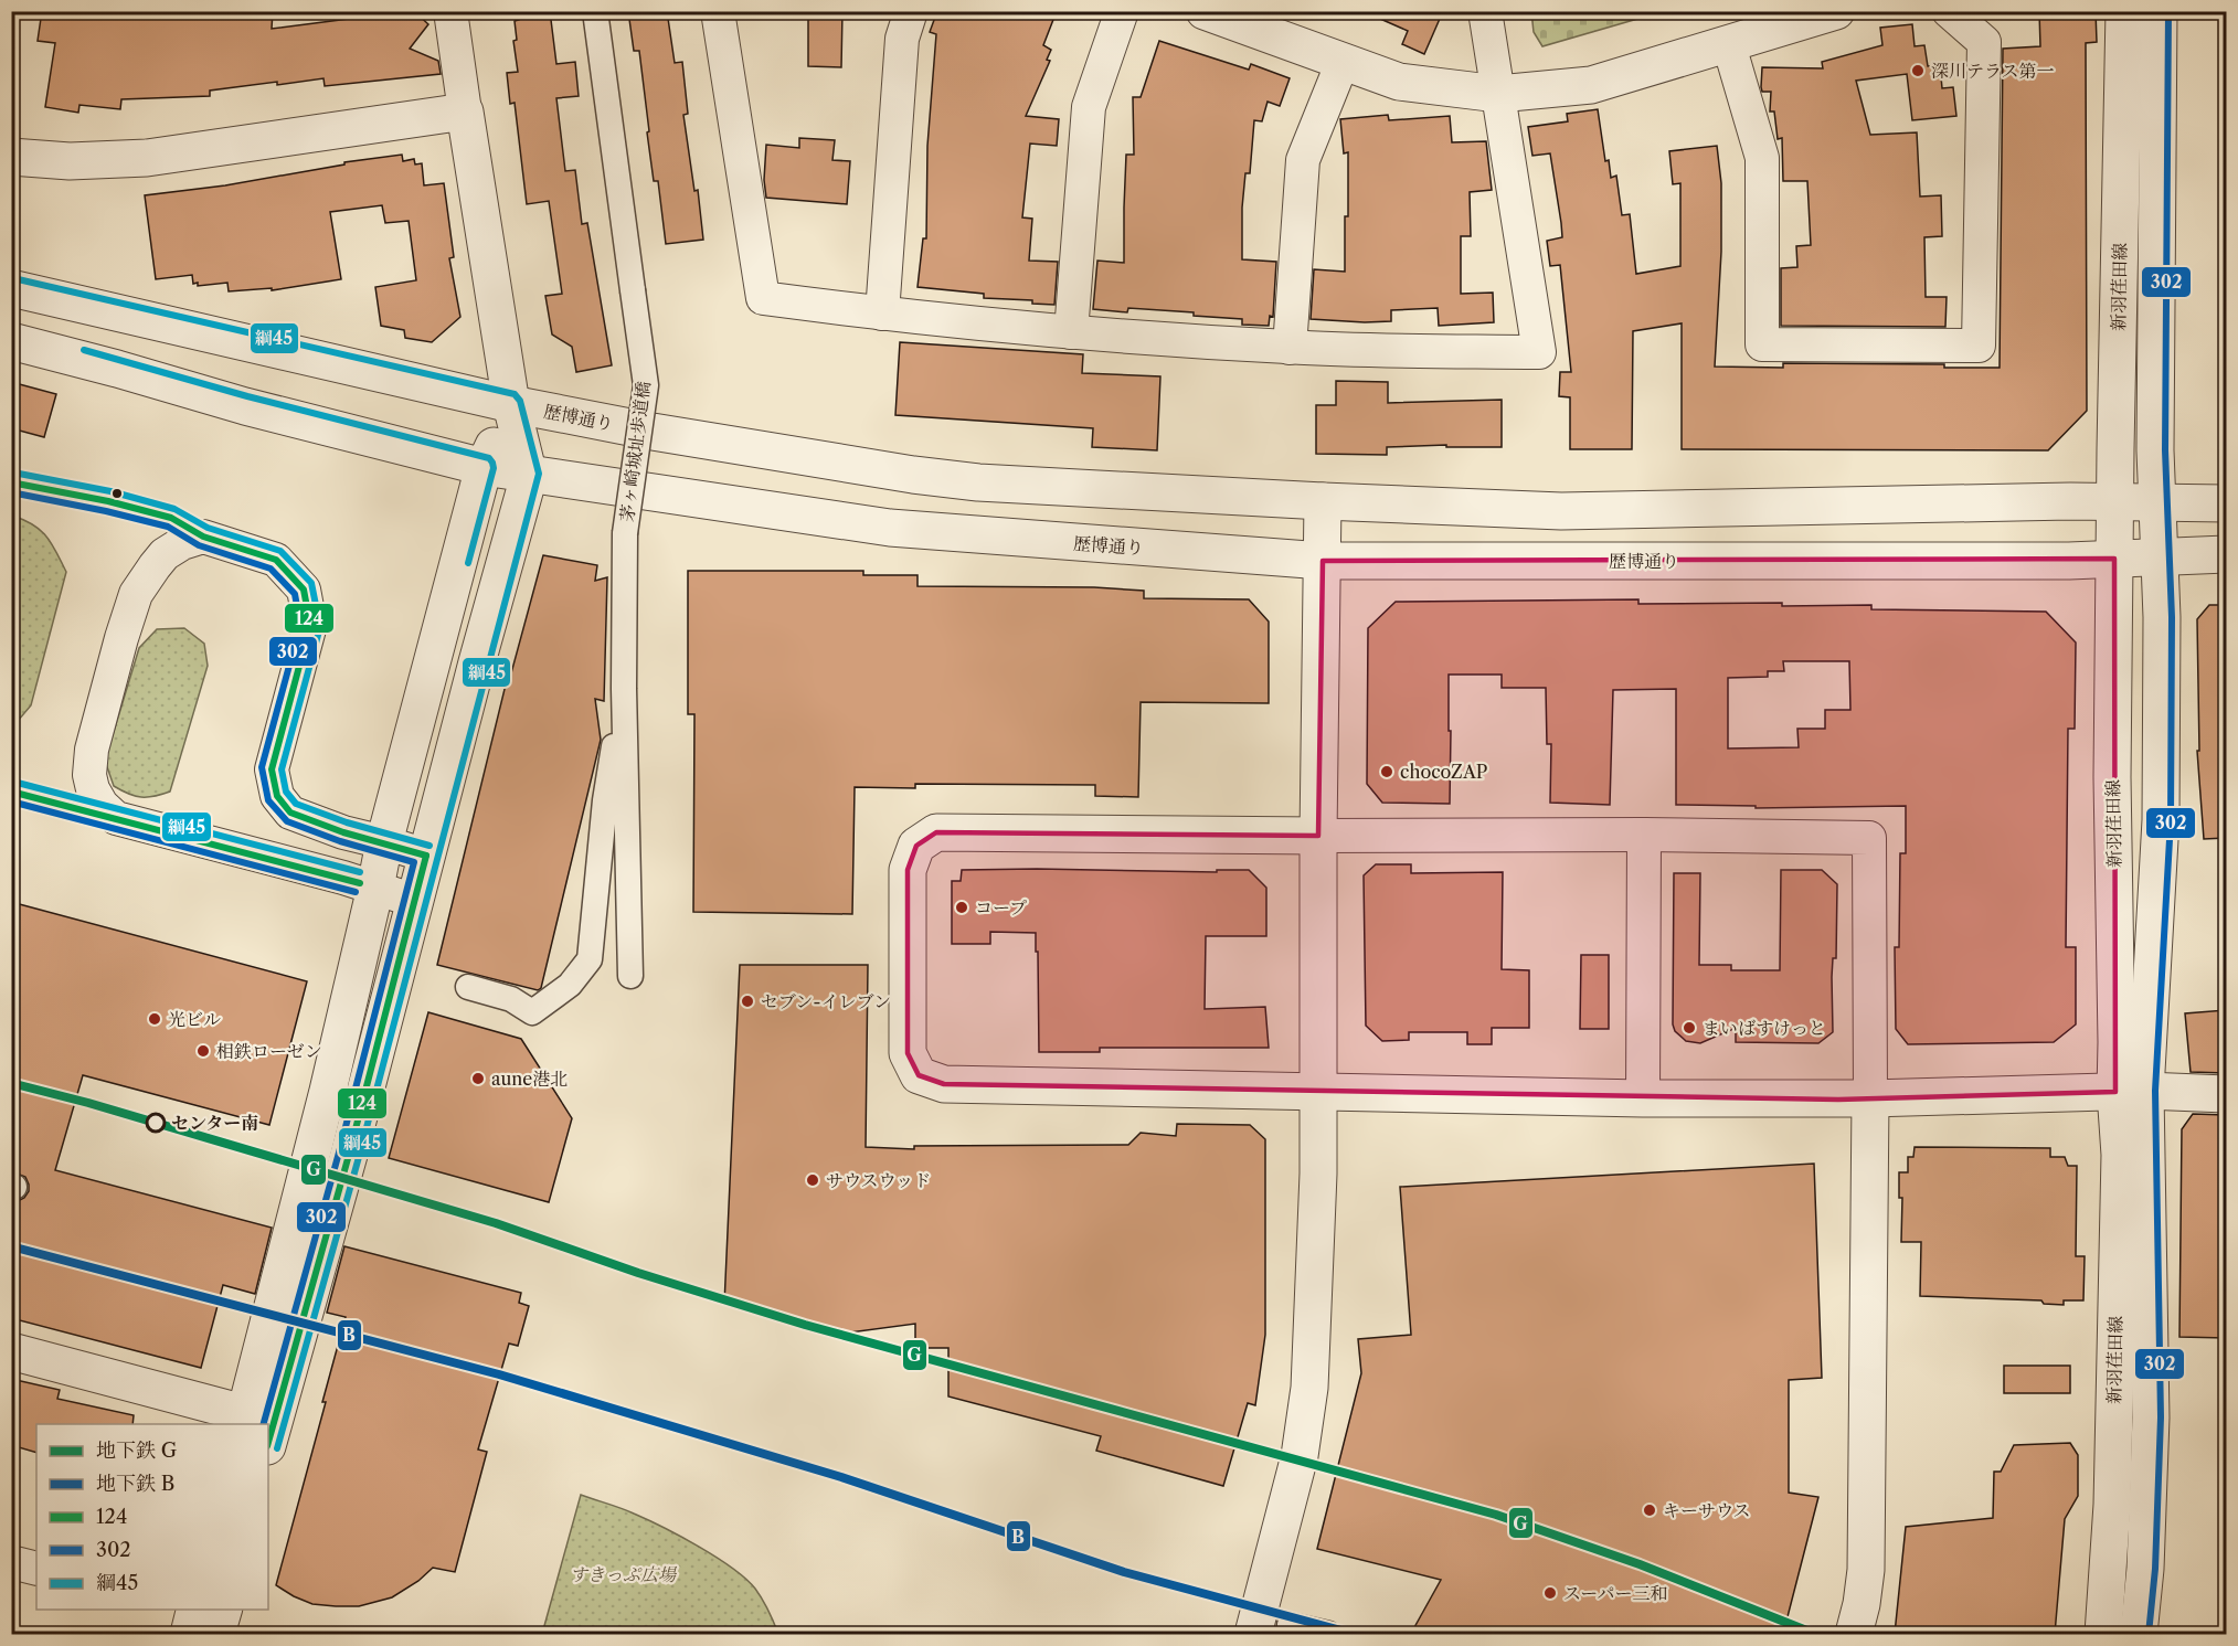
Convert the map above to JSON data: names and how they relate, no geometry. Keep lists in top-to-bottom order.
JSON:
{
  "streets": {
    "street": ["新羽荏田線", "歴博通り", "茅ヶ崎城址歩道橋"]
  },
  "crossings": [
    ["新羽荏田線", "歴博通り"]
  ],
  "parks": ["すきっぷ広場"],
  "places": [
    "深川テラス第一",
    "chocoZAP",
    "コープ",
    "セブン-イレブン",
    "光ビル",
    "まいばすけっと",
    "相鉄ローゼン",
    "aune港北",
    "センター南",
    "サウスウッド",
    "キーサウス",
    "スーパー三和"
  ],
  "lines": [
    "transit line 302",
    "transit line 綱45",
    "transit line 124",
    "metro line G",
    "metro line B"
  ],
  "legend": [
    "地下鉄 G",
    "地下鉄 B",
    "124",
    "302",
    "綱45"
  ]
}
